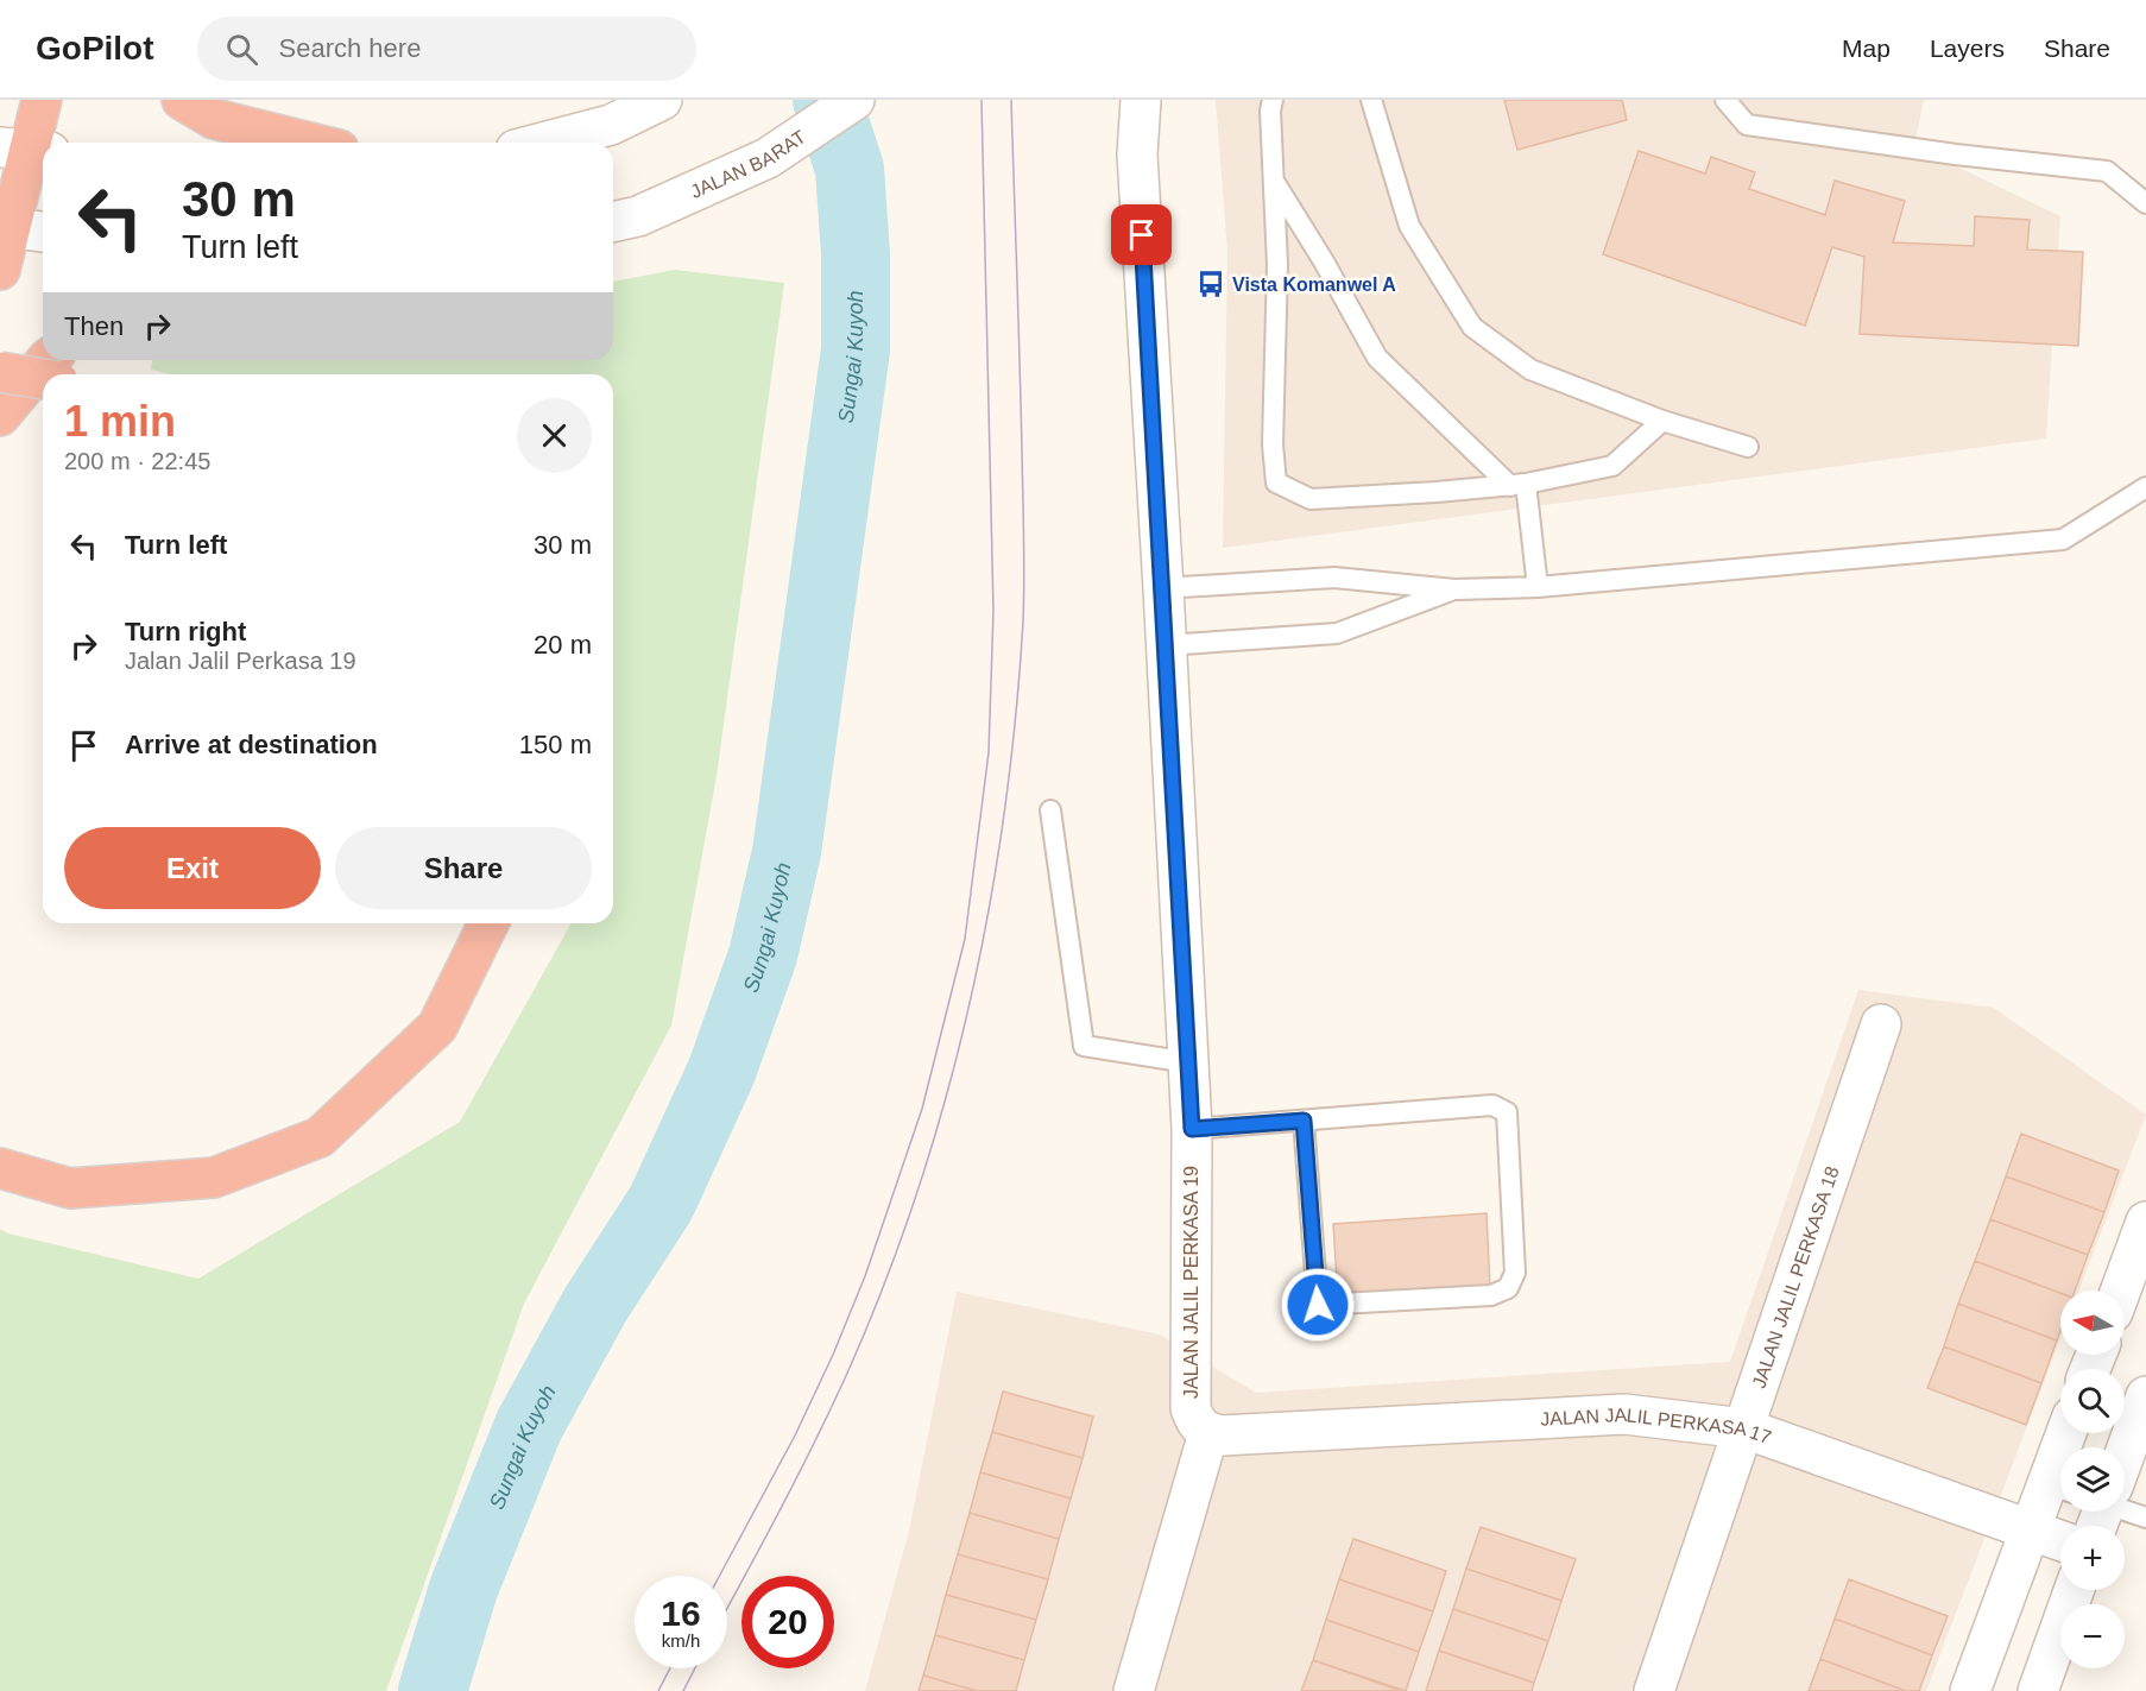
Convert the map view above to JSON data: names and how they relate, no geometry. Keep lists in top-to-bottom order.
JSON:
{
  "streets": {
    "street": [
      "JALAN BARAT",
      "JALAN JALIL PERKASA 18",
      "JALAN JALIL PERKASA 19",
      "JALAN JALIL PERKASA 17"
    ]
  },
  "crossings": [
    ["JALAN JALIL PERKASA 18", "JALAN JALIL PERKASA 17"],
    ["JALAN JALIL PERKASA 19", "JALAN JALIL PERKASA 17"]
  ],
  "water": ["Sungai Kuyoh"],
  "places": {
    "bus stop": ["Vista Komanwel A"]
  },
  "north": "left",
  "page": {
    "header": "GoPilot",
    "search": "Search here",
    "nav": ["Map", "Layers", "Share"],
    "turn": ["30 m", "Turn left"],
    "then": "Then",
    "heading": ["1 min", "200 m · 22:45"],
    "list": [
      {
        "name": "Turn left",
        "value": "30 m"
      },
      {
        "name": "Turn right",
        "note": "Jalan Jalil Perkasa 19",
        "value": "20 m"
      },
      {
        "name": "Arrive at destination",
        "value": "150 m"
      }
    ],
    "buttons": ["Exit", "Share"],
    "map_buttons": ["+", "−"],
    "speed": "16 km/h",
    "limit": "20"
  }
}
